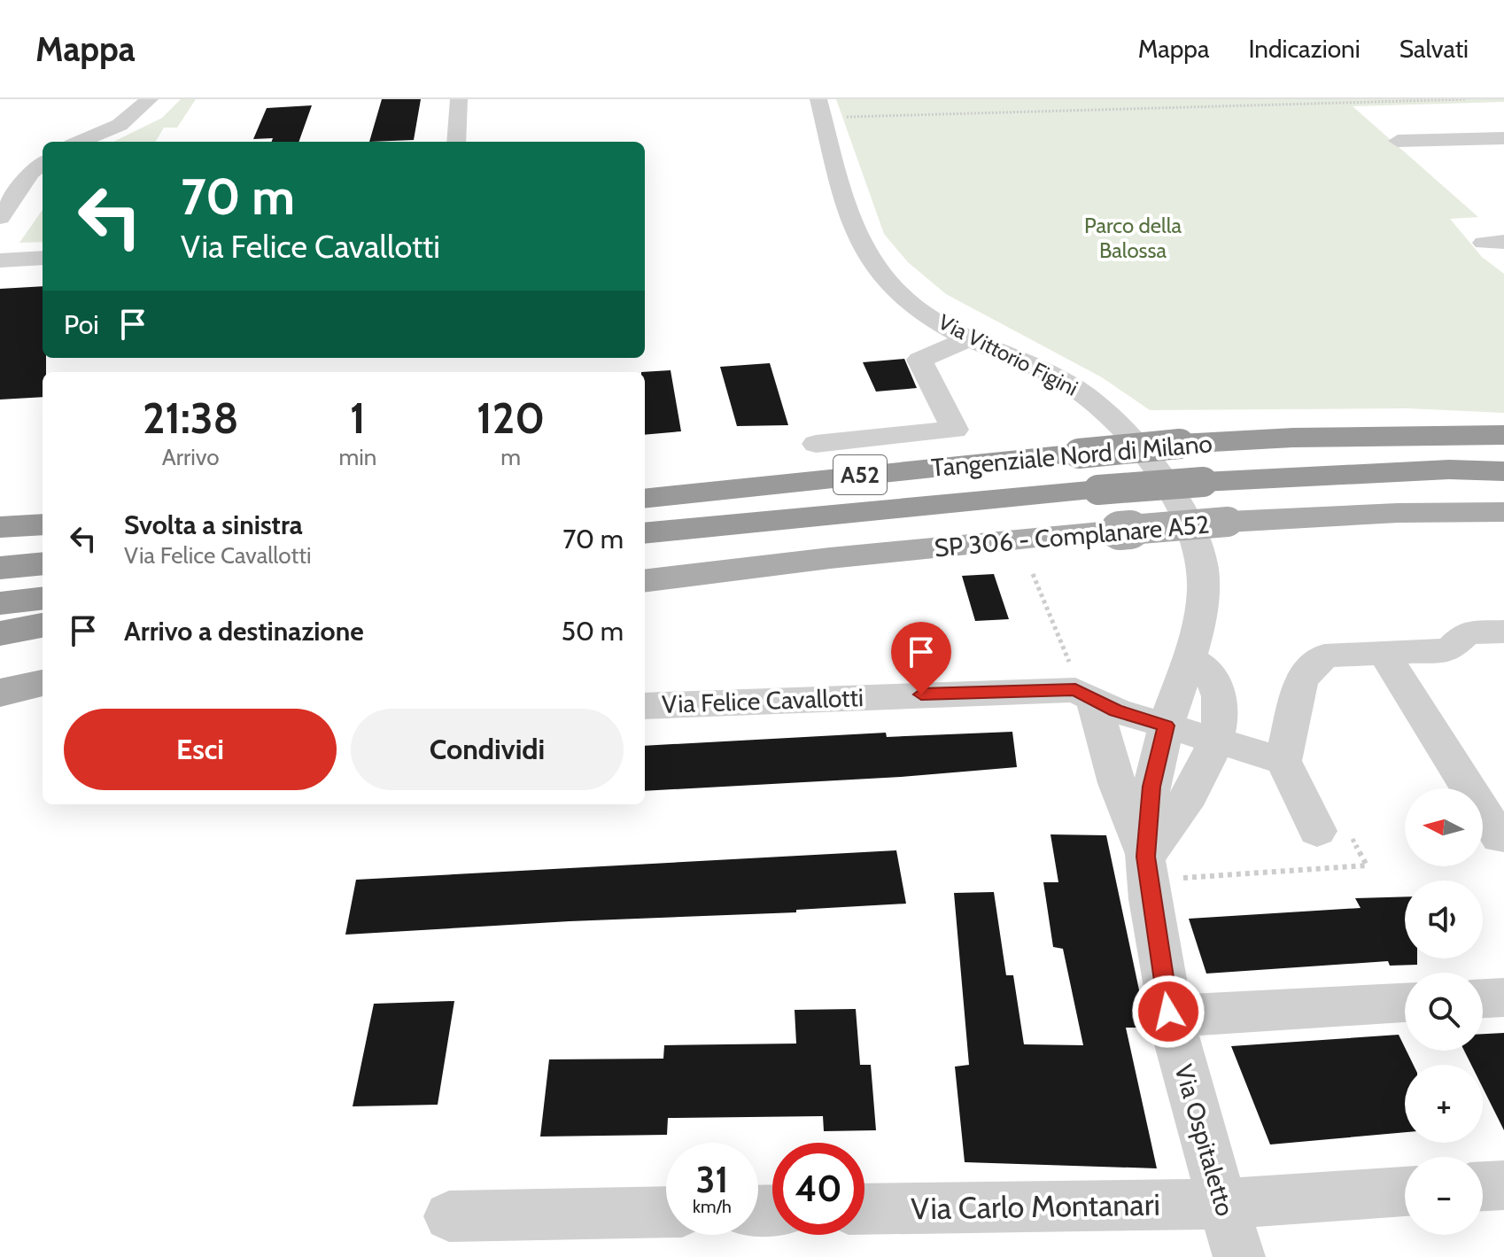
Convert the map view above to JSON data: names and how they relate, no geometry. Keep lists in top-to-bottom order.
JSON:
{
  "streets": {
    "highway": ["Tangenziale Nord di Milano", "A52"],
    "main road": ["SP 306 - Complanare A52"],
    "street": [
      "Via Vittorio Figini",
      "Via Felice Cavallotti",
      "Via Ospitaletto",
      "Via Carlo Montanari"
    ]
  },
  "crossings": [
    ["Via Vittorio Figini", "Via Ospitaletto"],
    ["Via Felice Cavallotti", "Via Ospitaletto"],
    ["Via Ospitaletto", "Via Carlo Montanari"]
  ],
  "parks": ["Parco della Balossa"],
  "north": "left",
  "page": {
    "header": "Mappa",
    "nav": ["Mappa", "Indicazioni", "Salvati"],
    "turn": ["70 m", "Via Felice Cavallotti"],
    "then": "Poi",
    "eta": [
      "21:38",
      "Arrivo",
      "1",
      "min",
      "120",
      "m"
    ],
    "list": [
      {
        "name": "Svolta a sinistra",
        "note": "Via Felice Cavallotti",
        "value": "70 m"
      },
      {
        "name": "Arrivo a destinazione",
        "value": "50 m"
      }
    ],
    "buttons": ["Esci", "Condividi"],
    "map_buttons": ["+", "−"],
    "speed": "31 km/h",
    "limit": "40"
  }
}
